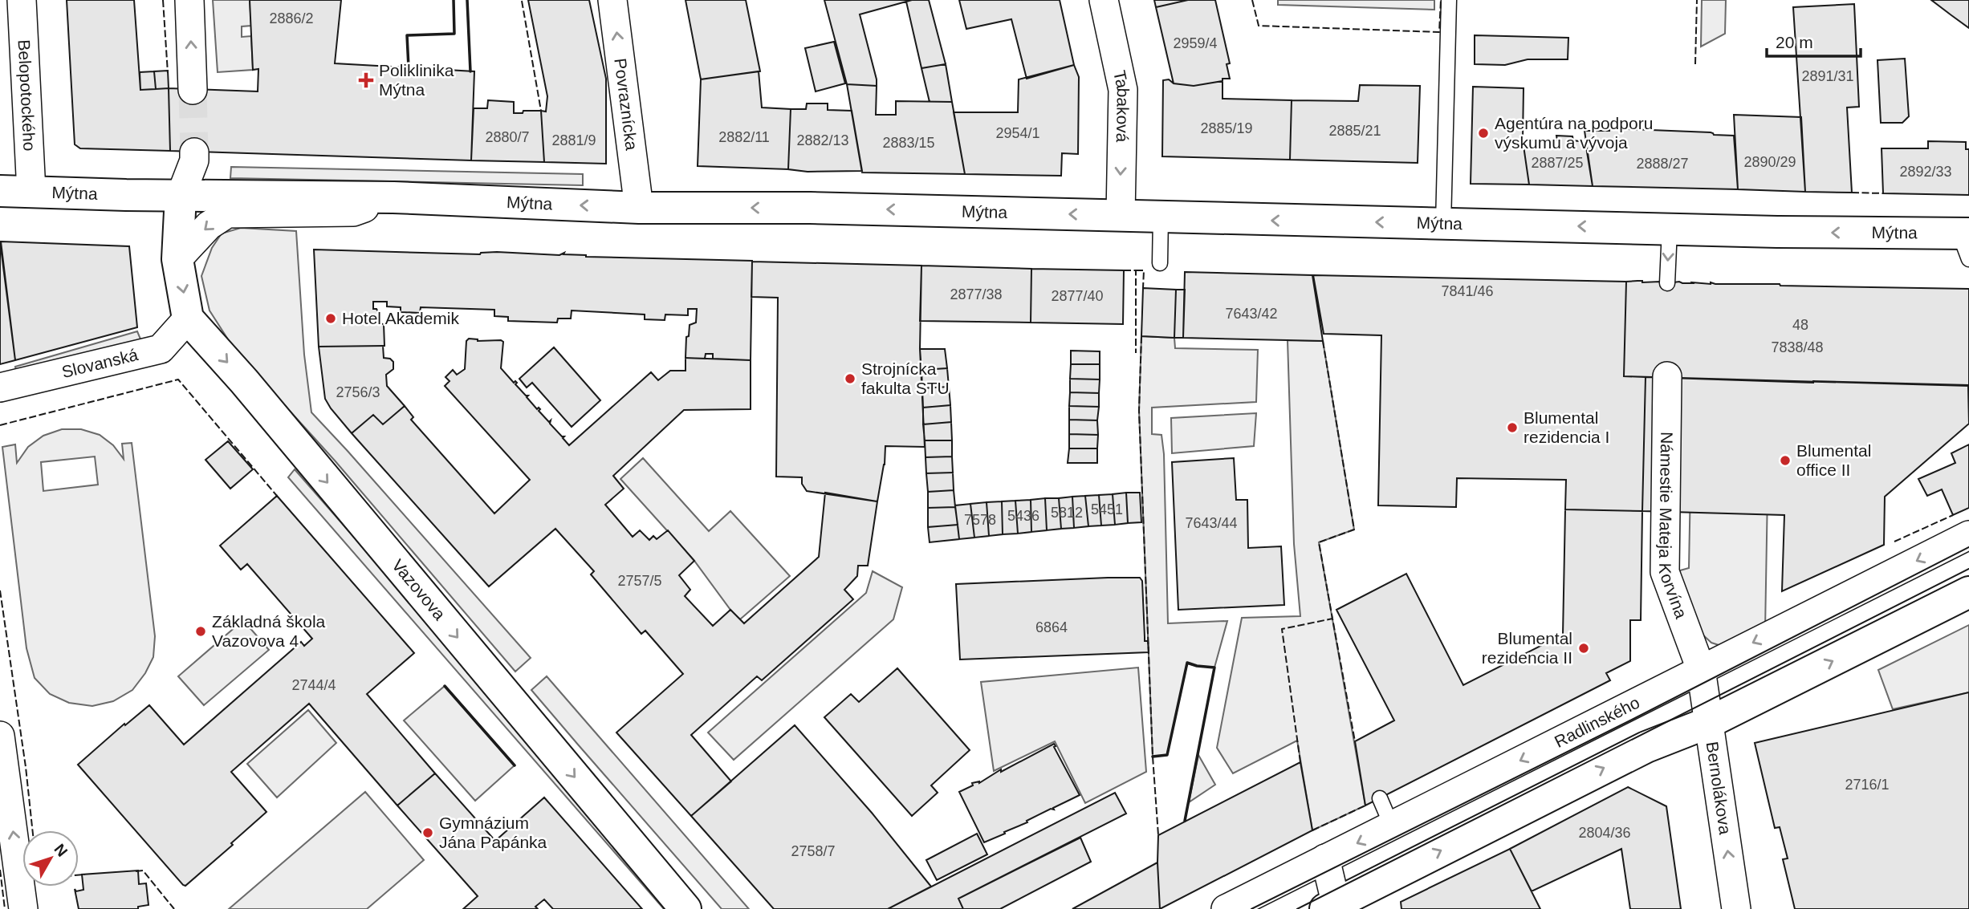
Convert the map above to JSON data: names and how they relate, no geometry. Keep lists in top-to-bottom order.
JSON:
{
  "streets": {
    "main road": ["Mýtna", "Vazovova"],
    "street": [
      "Belopotockého",
      "Povraznícka",
      "Tabaková",
      "Slovanská",
      "Námestie Mateja Korvína",
      "Radlinského",
      "Bernolákova"
    ]
  },
  "crossings": [
    ["Belopotockého", "Mýtna"],
    ["Povraznícka", "Mýtna"],
    ["Tabaková", "Mýtna"],
    ["Slovanská", "Vazovova"],
    ["Námestie Mateja Korvína", "Radlinského"],
    ["Námestie Mateja Korvína", "Bernolákova"],
    ["Radlinského", "Bernolákova"]
  ],
  "one_way": [
    "Povraznícka",
    "Tabaková",
    "Mýtna",
    "Vazovova",
    "Radlinského",
    "Bernolákova"
  ],
  "places": {
    "health": ["Poliklinika Mýtna"],
    "other": [
      "Agentúra na podporu výskumu a vývoja",
      "Hotel Akademik",
      "Strojnícka fakulta STU",
      "Blumental rezidencia I",
      "Blumental office II",
      "Základná škola Vazovova 4",
      "Blumental rezidencia II",
      "Gymnázium Jána Papánka"
    ]
  },
  "house_numbers": [
    "2886/2",
    "2959/4",
    "2891/31",
    "2885/19",
    "2885/21",
    "2954/1",
    "2880/7",
    "2882/11",
    "2881/9",
    "2882/13",
    "2883/15",
    "2890/29",
    "2887/25",
    "2888/27",
    "2892/33",
    "7841/46",
    "2877/38",
    "2877/40",
    "7643/42",
    "48",
    "7838/48",
    "2756/3",
    "5451",
    "5812",
    "5436",
    "7578",
    "7643/44",
    "2757/5",
    "6864",
    "2744/4",
    "2716/1",
    "2804/36",
    "2758/7"
  ],
  "scale_bar": "20 m",
  "north": "top right"
}
